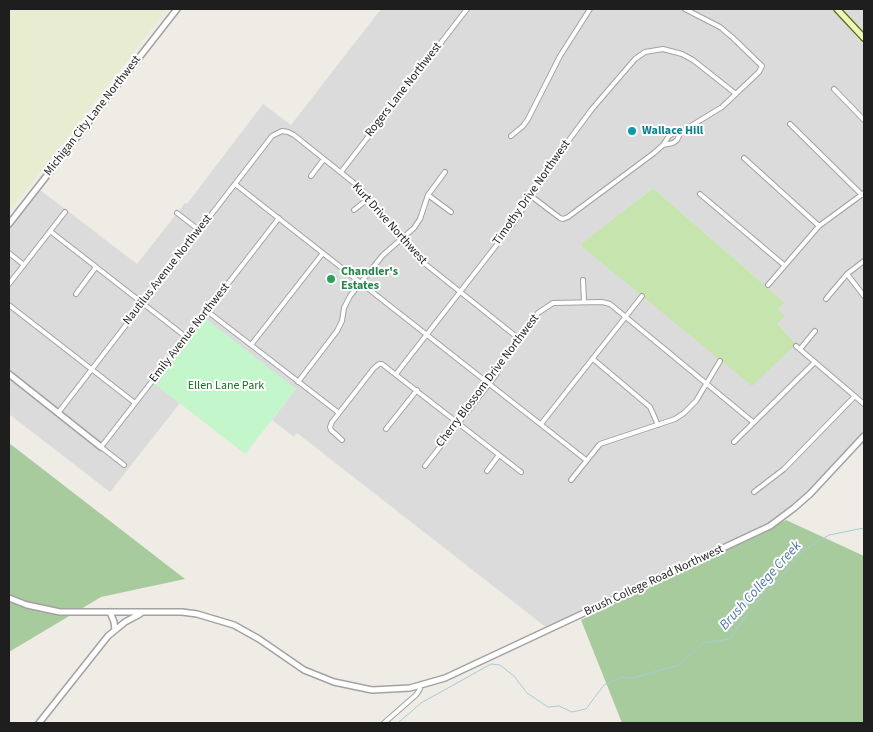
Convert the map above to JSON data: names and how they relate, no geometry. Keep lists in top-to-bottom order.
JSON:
{
  "streets": {
    "street": [
      "Rogers Lane Northwest",
      "Michigan City Lane Northwest",
      "Timothy Drive Northwest",
      "Kurt Drive Northwest",
      "Nautilus Avenue Northwest",
      "Emily Avenue Northwest",
      "Cherry Blossom Drive Northwest",
      "Brush College Road Northwest"
    ]
  },
  "crossings": [
    ["Rogers Lane Northwest", "Kurt Drive Northwest"],
    ["Timothy Drive Northwest", "Kurt Drive Northwest"],
    ["Kurt Drive Northwest", "Nautilus Avenue Northwest"],
    ["Kurt Drive Northwest", "Cherry Blossom Drive Northwest"]
  ],
  "water": ["Brush College Creek"],
  "parks": ["Ellen Lane Park"],
  "places": ["Wallace Hill", "Chandler's Estates"]
}
